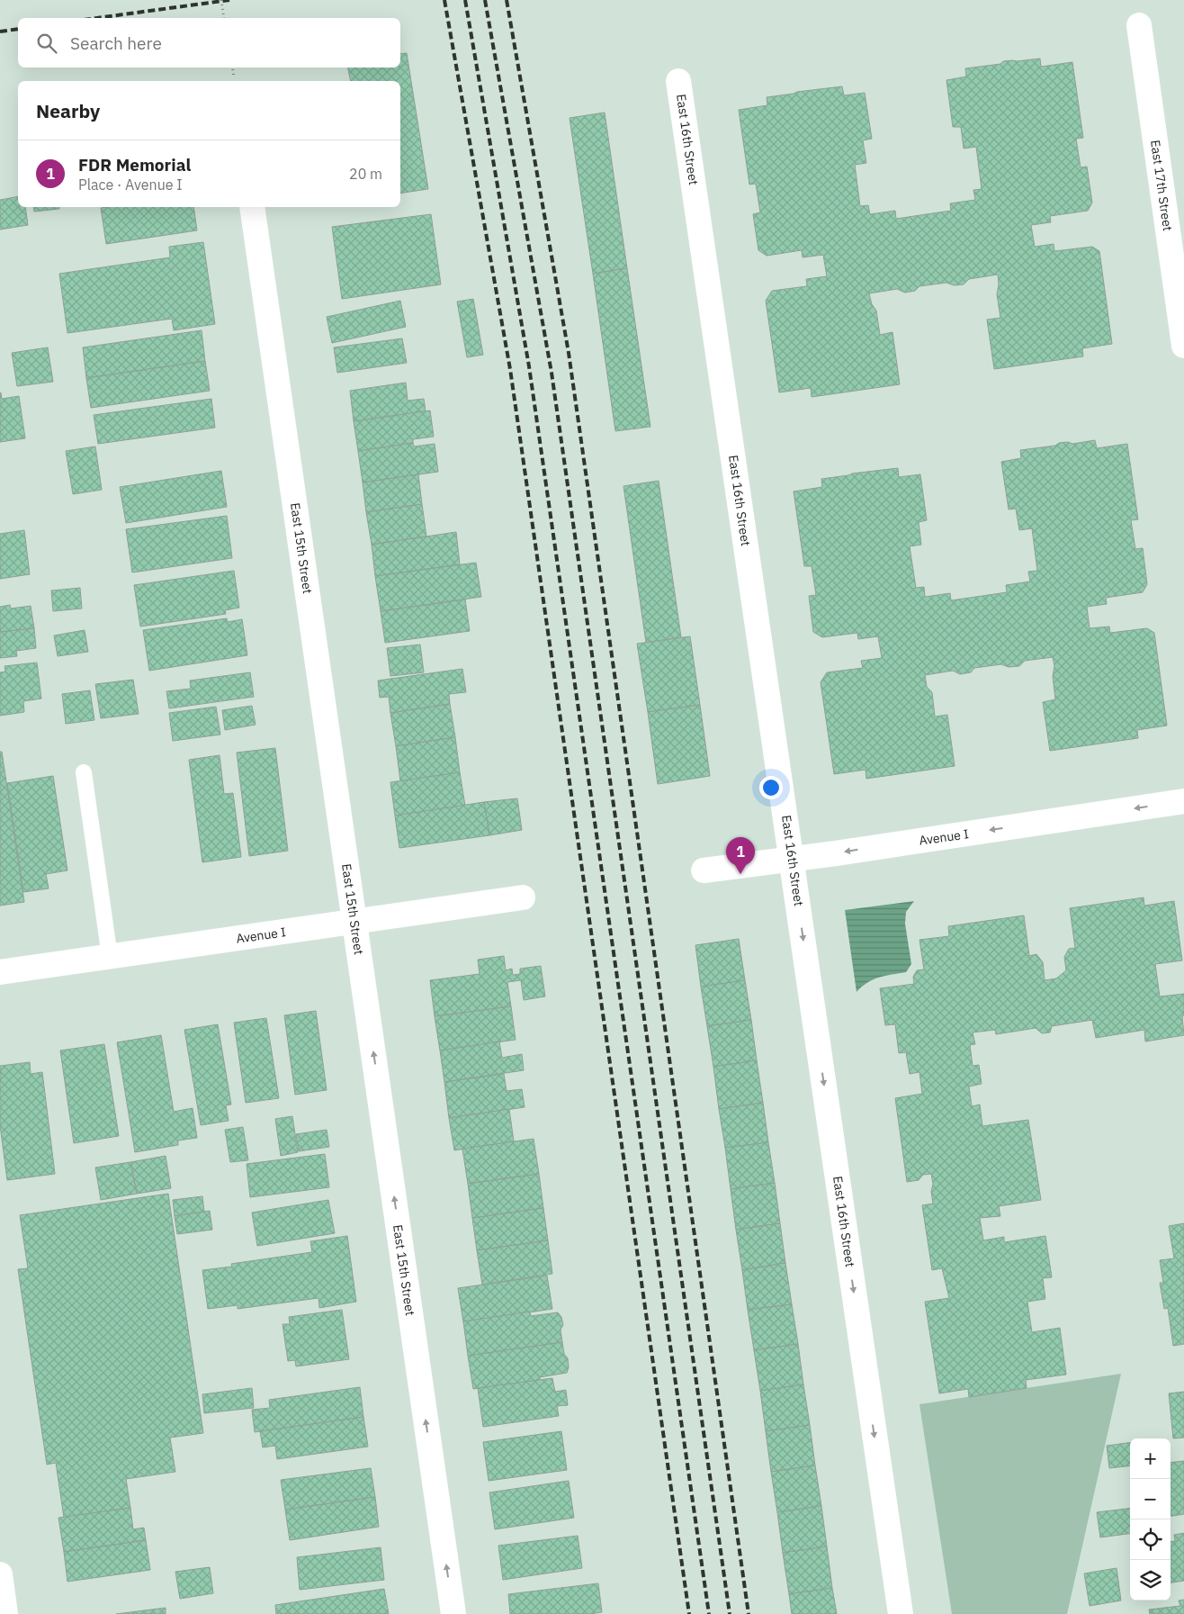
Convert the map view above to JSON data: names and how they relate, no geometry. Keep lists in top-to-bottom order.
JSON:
{
  "streets": {
    "street": [
      "East 16th Street",
      "East 17th Street",
      "East 15th Street",
      "Avenue I"
    ]
  },
  "crossings": [
    ["East 16th Street", "Avenue I"],
    ["East 15th Street", "Avenue I"]
  ],
  "one_way": ["East 16th Street", "East 15th Street", "Avenue I"],
  "page": {
    "search": "Search here",
    "heading": "Nearby",
    "list": [
      {
        "mark": "1",
        "name": "FDR Memorial",
        "note": "Place · Avenue I",
        "value": "20 m"
      }
    ],
    "pins": "1",
    "map_buttons": ["+", "−"]
  }
}
